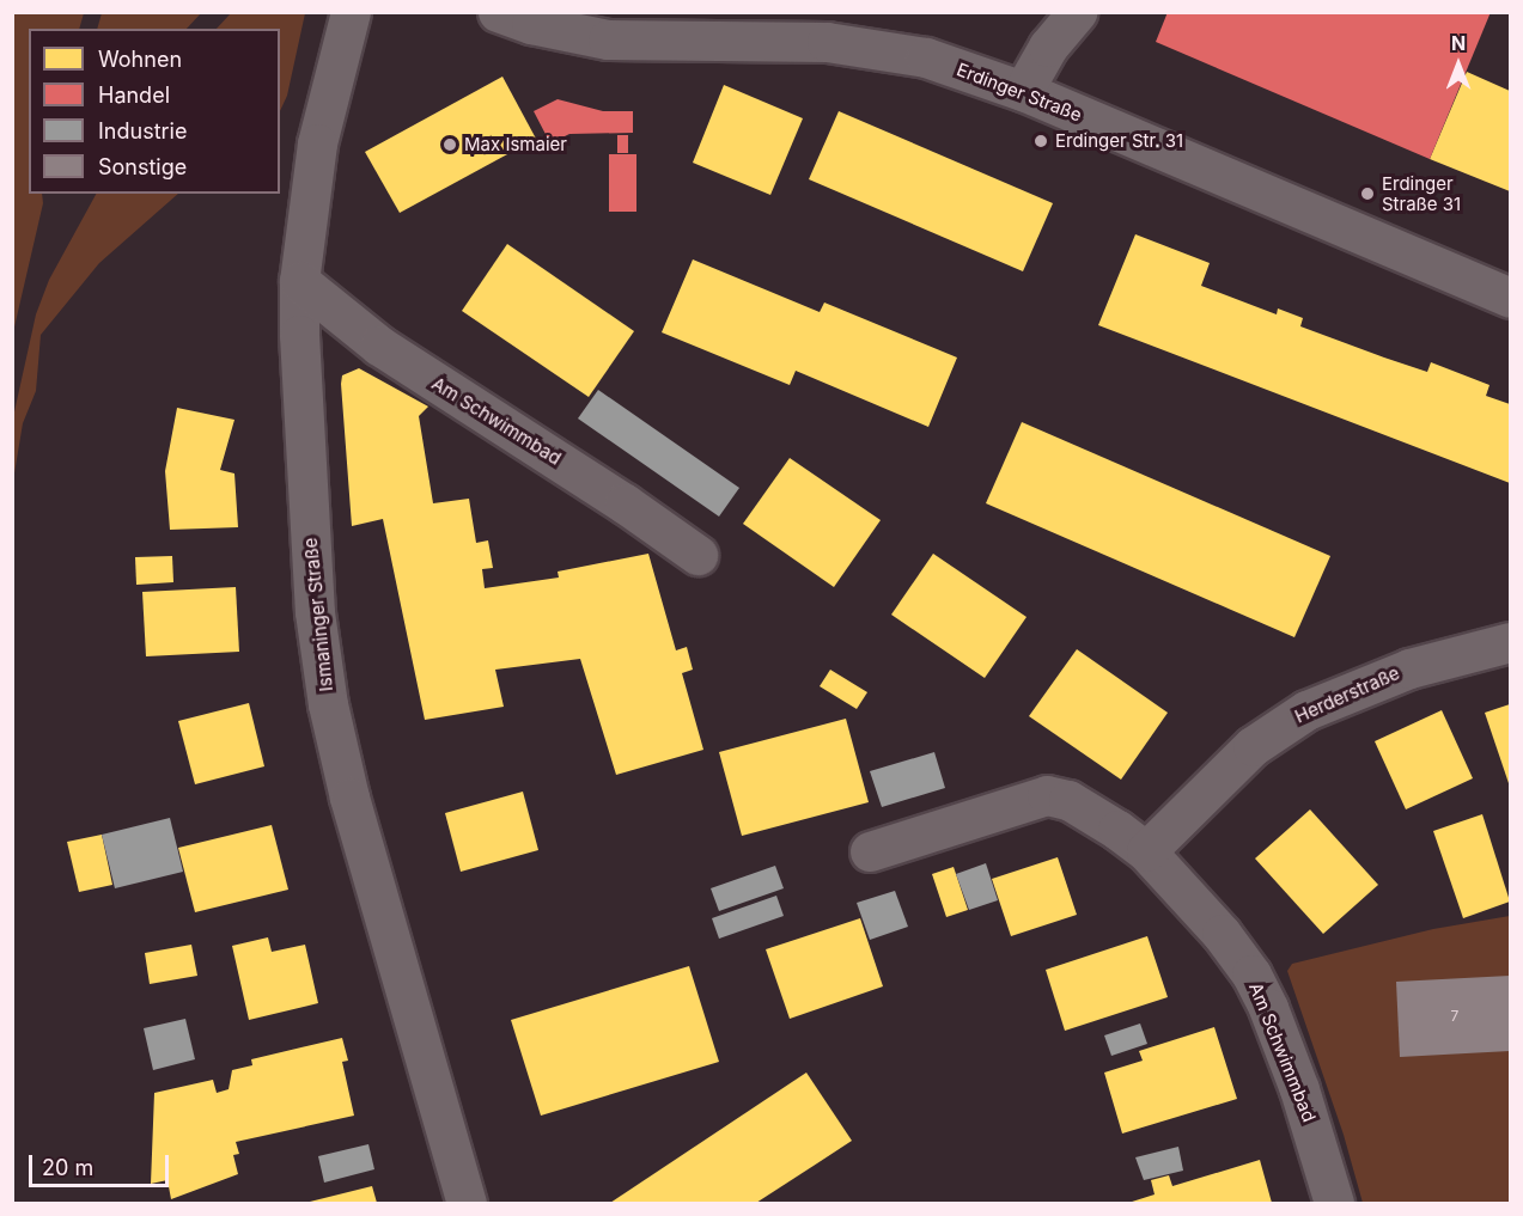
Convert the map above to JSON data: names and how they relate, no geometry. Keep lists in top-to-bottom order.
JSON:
{
  "streets": {
    "street": [
      "Erdinger Straße",
      "Am Schwimmbad",
      "Ismaninger Straße",
      "Herderstraße"
    ]
  },
  "crossings": [
    ["Am Schwimmbad", "Ismaninger Straße"],
    ["Am Schwimmbad", "Herderstraße"]
  ],
  "places": ["Erdinger Str. 31", "Max Ismaier", "Erdinger Straße 31"],
  "house_numbers": ["7"],
  "legend": [
    "Wohnen",
    "Handel",
    "Industrie",
    "Sonstige"
  ],
  "scale_bar": "20 m",
  "north": "top"
}
